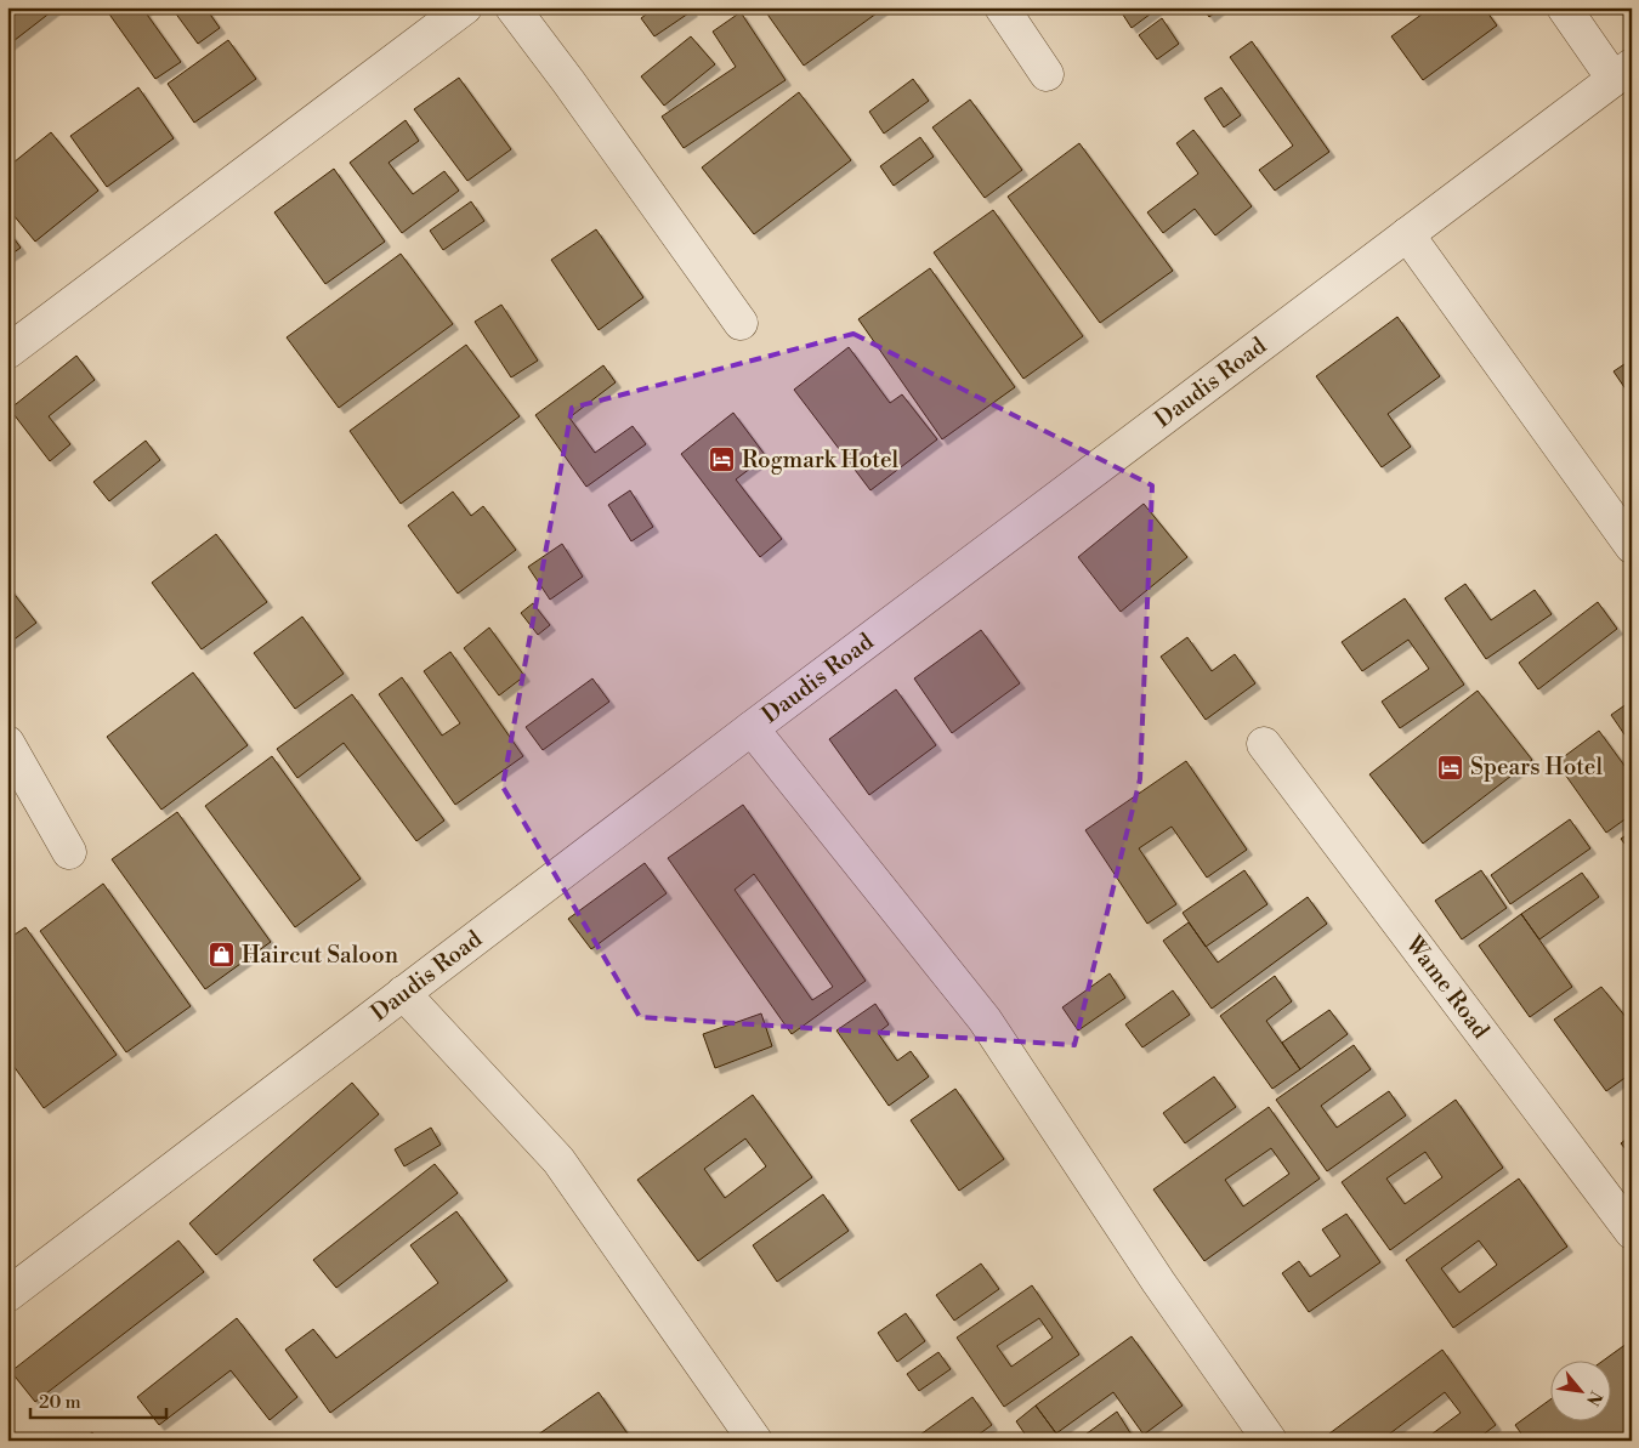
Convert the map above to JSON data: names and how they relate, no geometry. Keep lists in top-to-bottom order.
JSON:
{
  "streets": {
    "street": ["Daudis Road", "Wame Road"]
  },
  "places": {
    "hotel": ["Rogmark Hotel", "Spears Hotel"],
    "shop": ["Haircut Saloon"]
  },
  "scale_bar": "20 m",
  "north": "bottom right"
}
